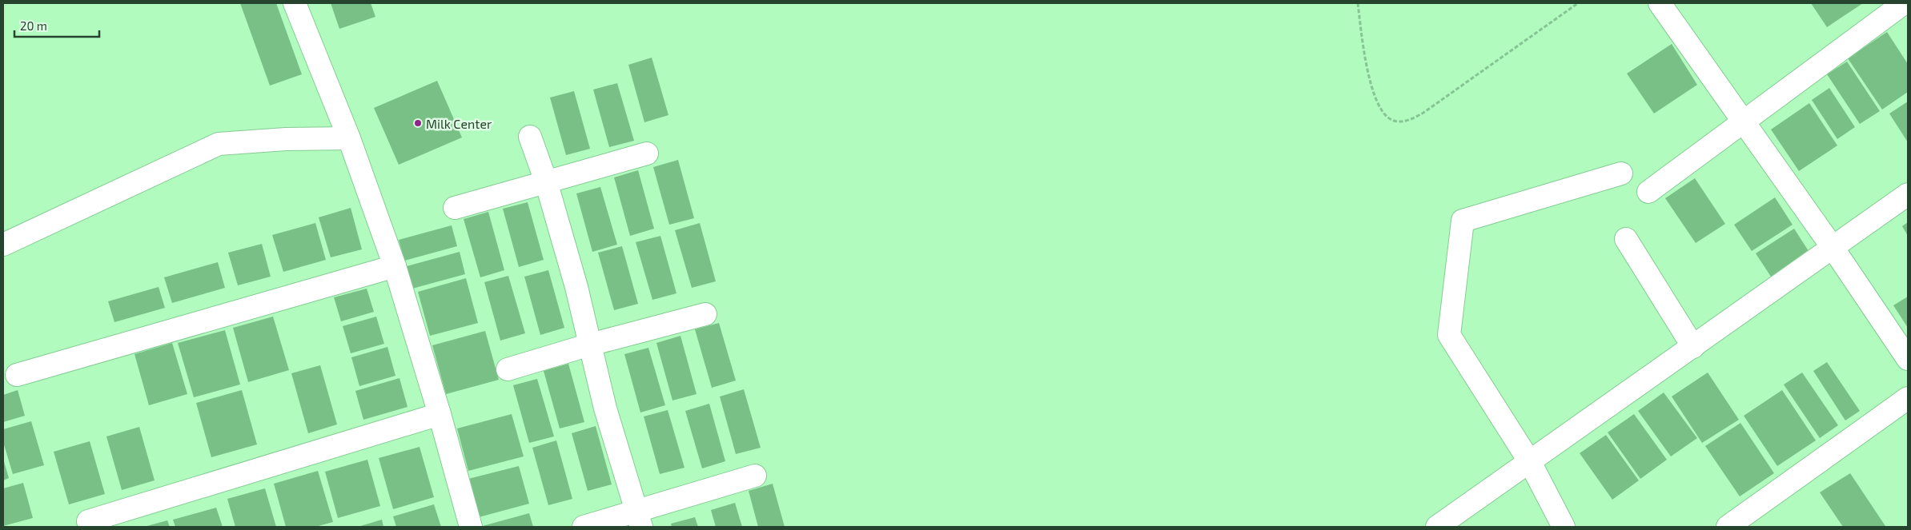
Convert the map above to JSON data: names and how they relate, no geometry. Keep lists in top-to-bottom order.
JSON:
{
  "places": ["Milk Center"],
  "scale_bar": "20 m"
}
